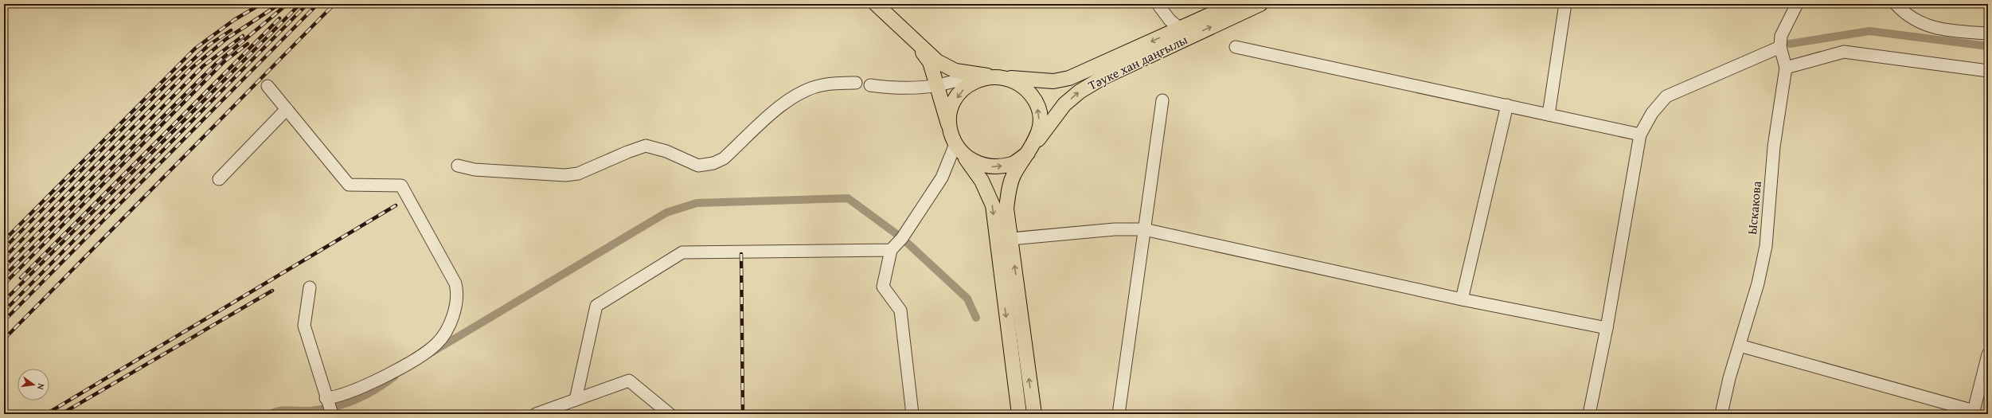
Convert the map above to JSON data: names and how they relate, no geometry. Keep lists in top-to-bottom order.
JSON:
{
  "streets": {
    "main road": ["Тәуке хан даңғылы"],
    "street": ["Ыскакова"]
  },
  "north": "right"
}
